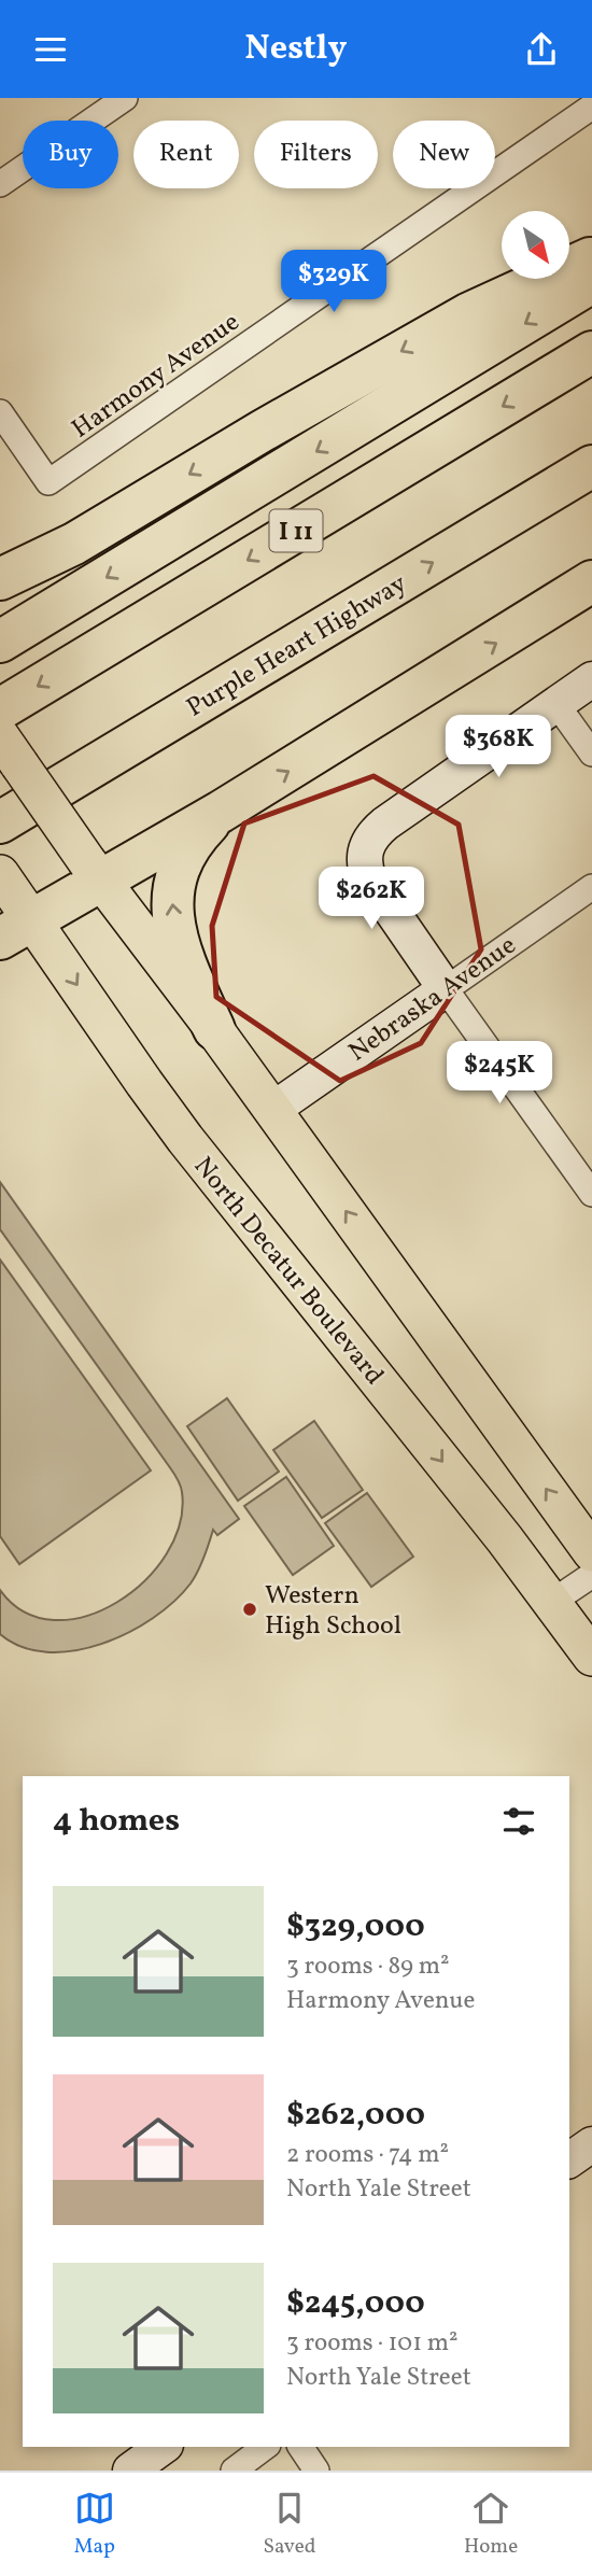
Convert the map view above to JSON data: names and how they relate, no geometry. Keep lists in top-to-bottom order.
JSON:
{
  "streets": {
    "highway": ["I 11", "Purple Heart Highway"],
    "main road": ["North Decatur Boulevard"],
    "street": ["Harmony Avenue", "Nebraska Avenue"]
  },
  "places": ["Western High School"],
  "north": "bottom right",
  "page": {
    "header": "Nestly",
    "chip": [
      "Buy",
      "Rent",
      "Filters",
      "New"
    ],
    "price": [
      "$329K",
      "$368K",
      "$262K",
      "$245K"
    ],
    "heading": "4 homes",
    "list": [
      {
        "name": "$329,000",
        "note": "3 rooms · 89 m² · Harmony Avenue"
      },
      {
        "name": "$262,000",
        "note": "2 rooms · 74 m² · North Yale Street"
      },
      {
        "name": "$245,000",
        "note": "3 rooms · 101 m² · North Yale Street"
      }
    ],
    "tabs": ["Map", "Saved", "Home"]
  }
}
